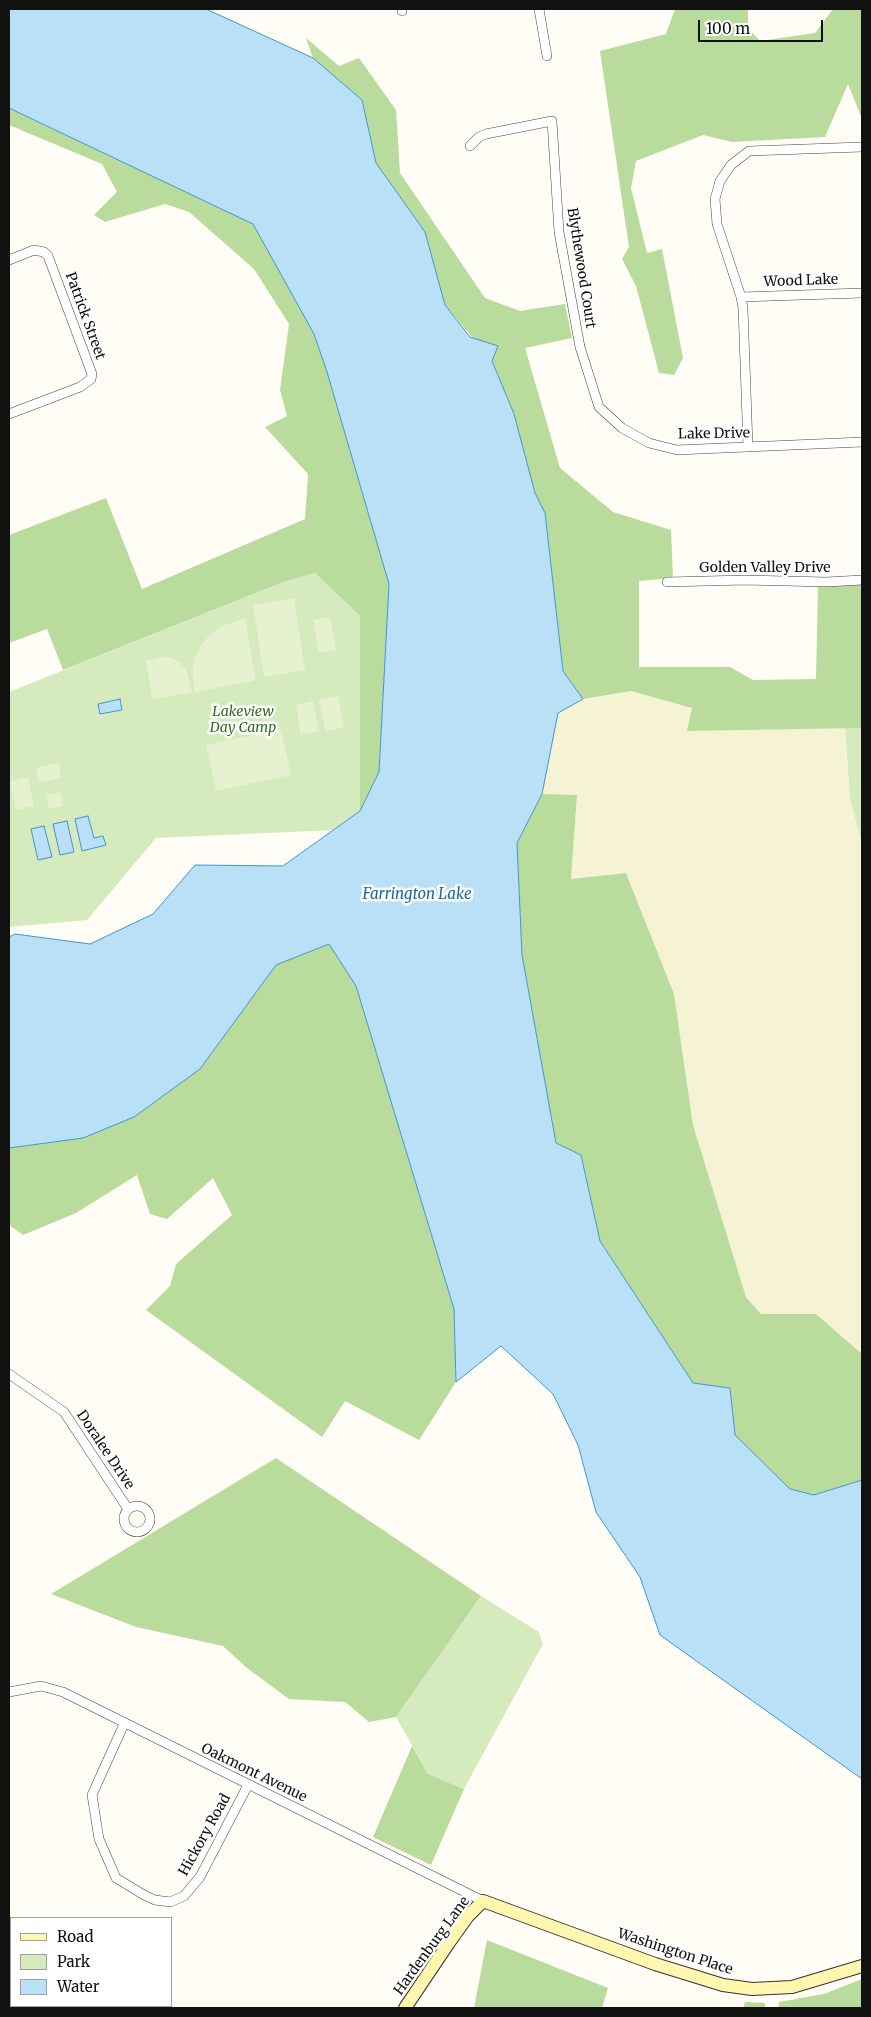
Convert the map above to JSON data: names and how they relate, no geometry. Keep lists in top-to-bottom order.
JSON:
{
  "streets": {
    "street": [
      "Blythewood Court",
      "Wood Lake",
      "Patrick Street",
      "Lake Drive",
      "Golden Valley Drive",
      "Doralee Drive",
      "Oakmont Avenue",
      "Hickory Road",
      "Hardenburg Lane",
      "Washington Place"
    ]
  },
  "crossings": [
    ["Blythewood Court", "Lake Drive"],
    ["Oakmont Avenue", "Hickory Road"],
    ["Oakmont Avenue", "Hardenburg Lane"],
    ["Oakmont Avenue", "Washington Place"],
    ["Hardenburg Lane", "Washington Place"]
  ],
  "water": ["Farrington Lake"],
  "parks": ["Lakeview Day Camp"],
  "legend": ["Road", "Park", "Water"],
  "scale_bar": "100 m"
}
